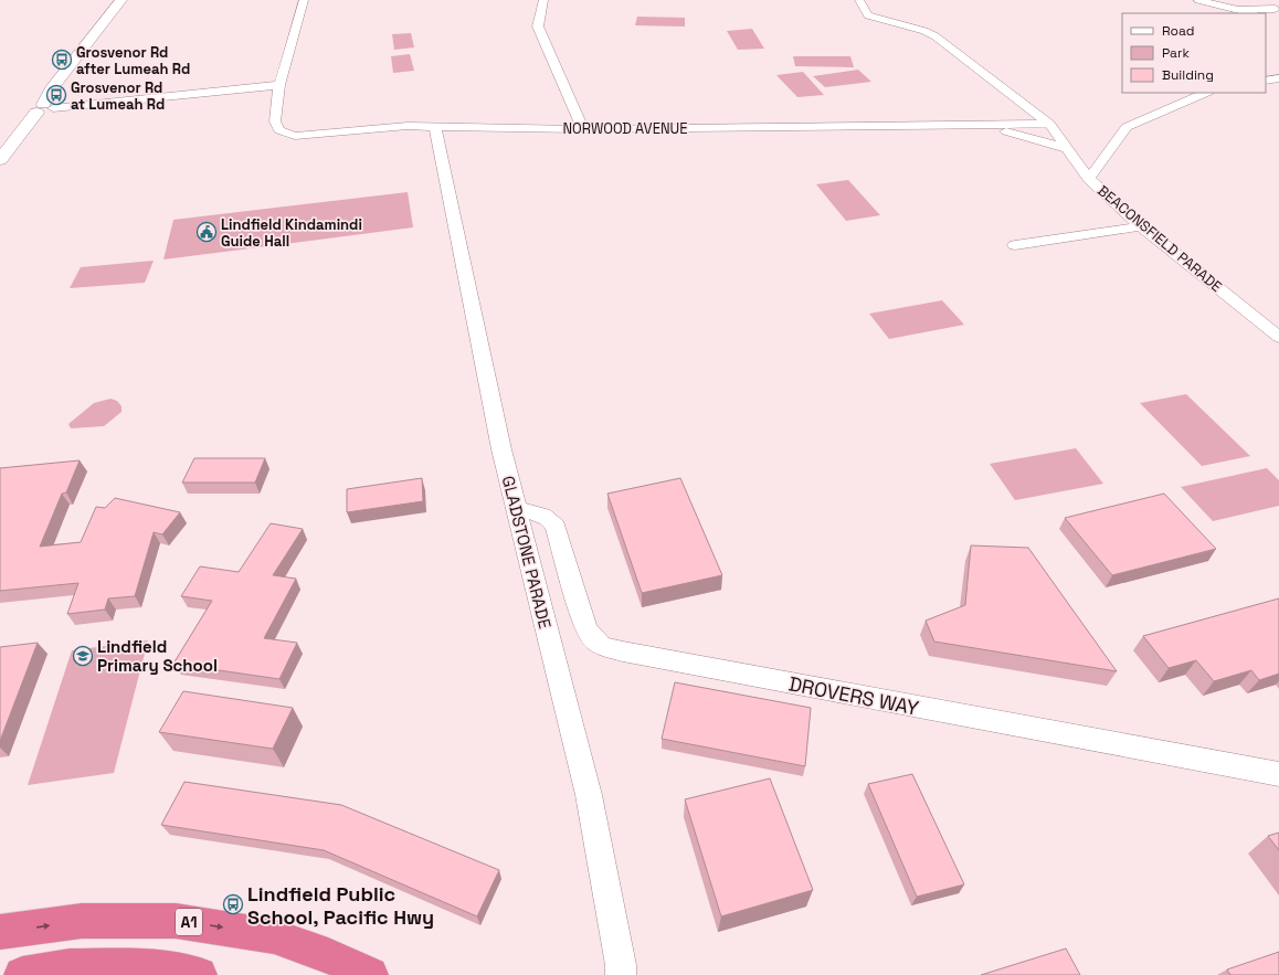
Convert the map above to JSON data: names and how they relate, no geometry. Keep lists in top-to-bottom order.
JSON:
{
  "streets": {
    "highway": ["A1"],
    "street": [
      "NORWOOD AVENUE",
      "BEACONSFIELD PARADE",
      "GLADSTONE PARADE",
      "DROVERS WAY"
    ]
  },
  "crossings": [
    ["NORWOOD AVENUE", "BEACONSFIELD PARADE"],
    ["NORWOOD AVENUE", "GLADSTONE PARADE"],
    ["GLADSTONE PARADE", "DROVERS WAY"]
  ],
  "places": {
    "bus stop": ["Grosvenor Rd after Lumeah Rd", "Grosvenor Rd at Lumeah Rd", "Lindfield Public School, Pacific Hwy"],
    "public building": ["Lindfield Kindamindi Guide Hall"],
    "school or university": ["Lindfield Primary School"]
  },
  "legend": ["Road", "Park", "Building"]
}
